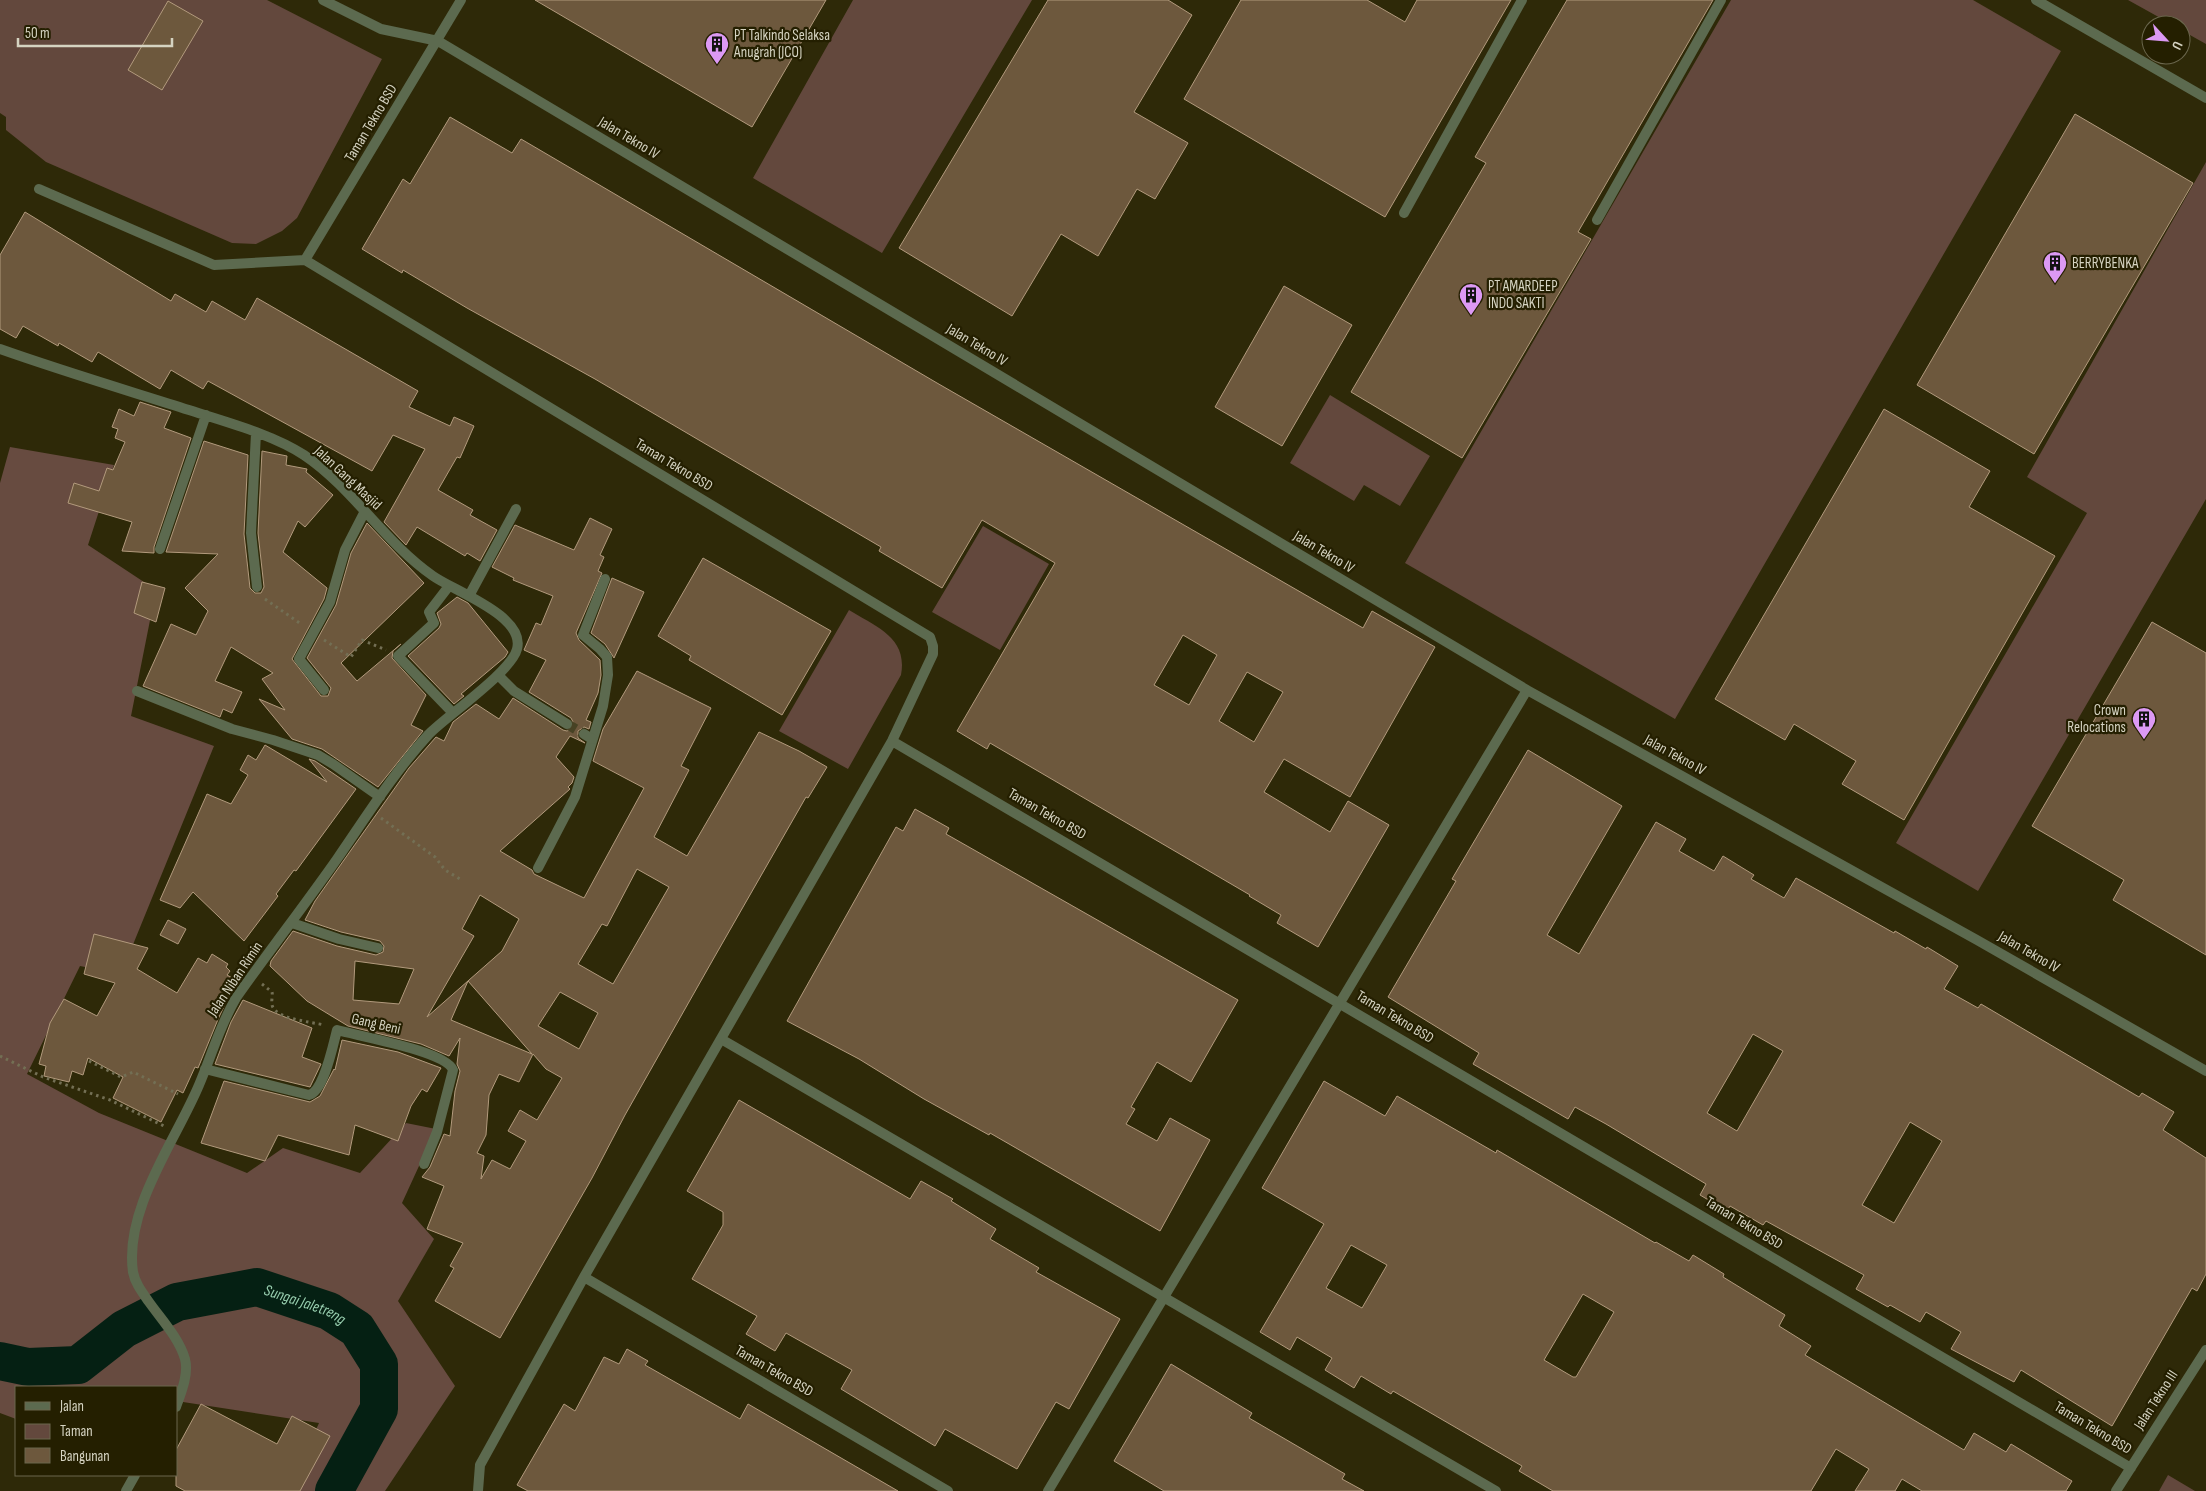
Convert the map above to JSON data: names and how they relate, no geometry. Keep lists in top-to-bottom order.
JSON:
{
  "streets": {
    "street": [
      "Taman Tekno BSD",
      "Jalan Tekno IV",
      "Jalan Gang Masjid",
      "Jalan Niban Rimin",
      "Gang Beni",
      "Jalan Tekno III"
    ]
  },
  "crossings": [
    ["Taman Tekno BSD", "Jalan Tekno IV"],
    ["Taman Tekno BSD", "Jalan Tekno III"],
    ["Jalan Gang Masjid", "Jalan Niban Rimin"],
    ["Jalan Niban Rimin", "Gang Beni"]
  ],
  "water": ["Sungai Jaletreng"],
  "places": {
    "building": [
      "PT Talkindo Selaksa Anugrah (JCO)",
      "BERRYBENKA",
      "PT AMARDEEP INDO SAKTI",
      "Crown Relocations"
    ]
  },
  "legend": ["Jalan", "Taman", "Bangunan"],
  "scale_bar": "50 m",
  "north": "bottom right"
}
